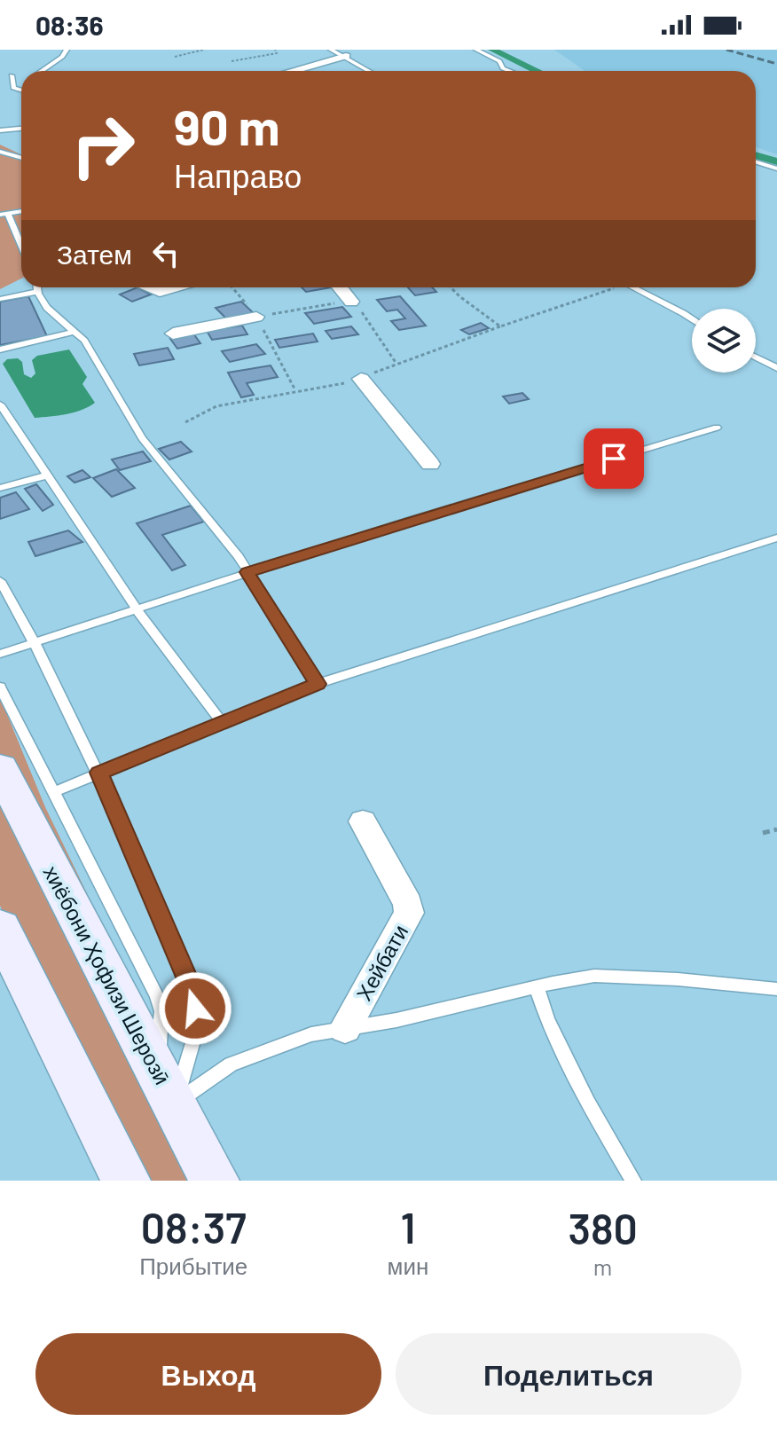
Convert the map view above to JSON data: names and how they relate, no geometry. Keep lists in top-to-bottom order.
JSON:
{
  "streets": {
    "main road": ["хиёбони Ҳофизи Шерозӣ"],
    "street": ["Хейбати"]
  },
  "page": {
    "status": "08:36",
    "turn": ["90 m", "Направо"],
    "then": "Затем",
    "eta": [
      "08:37",
      "Прибытие",
      "1",
      "мин",
      "380",
      "m"
    ],
    "buttons": ["Выход", "Поделиться"]
  }
}
